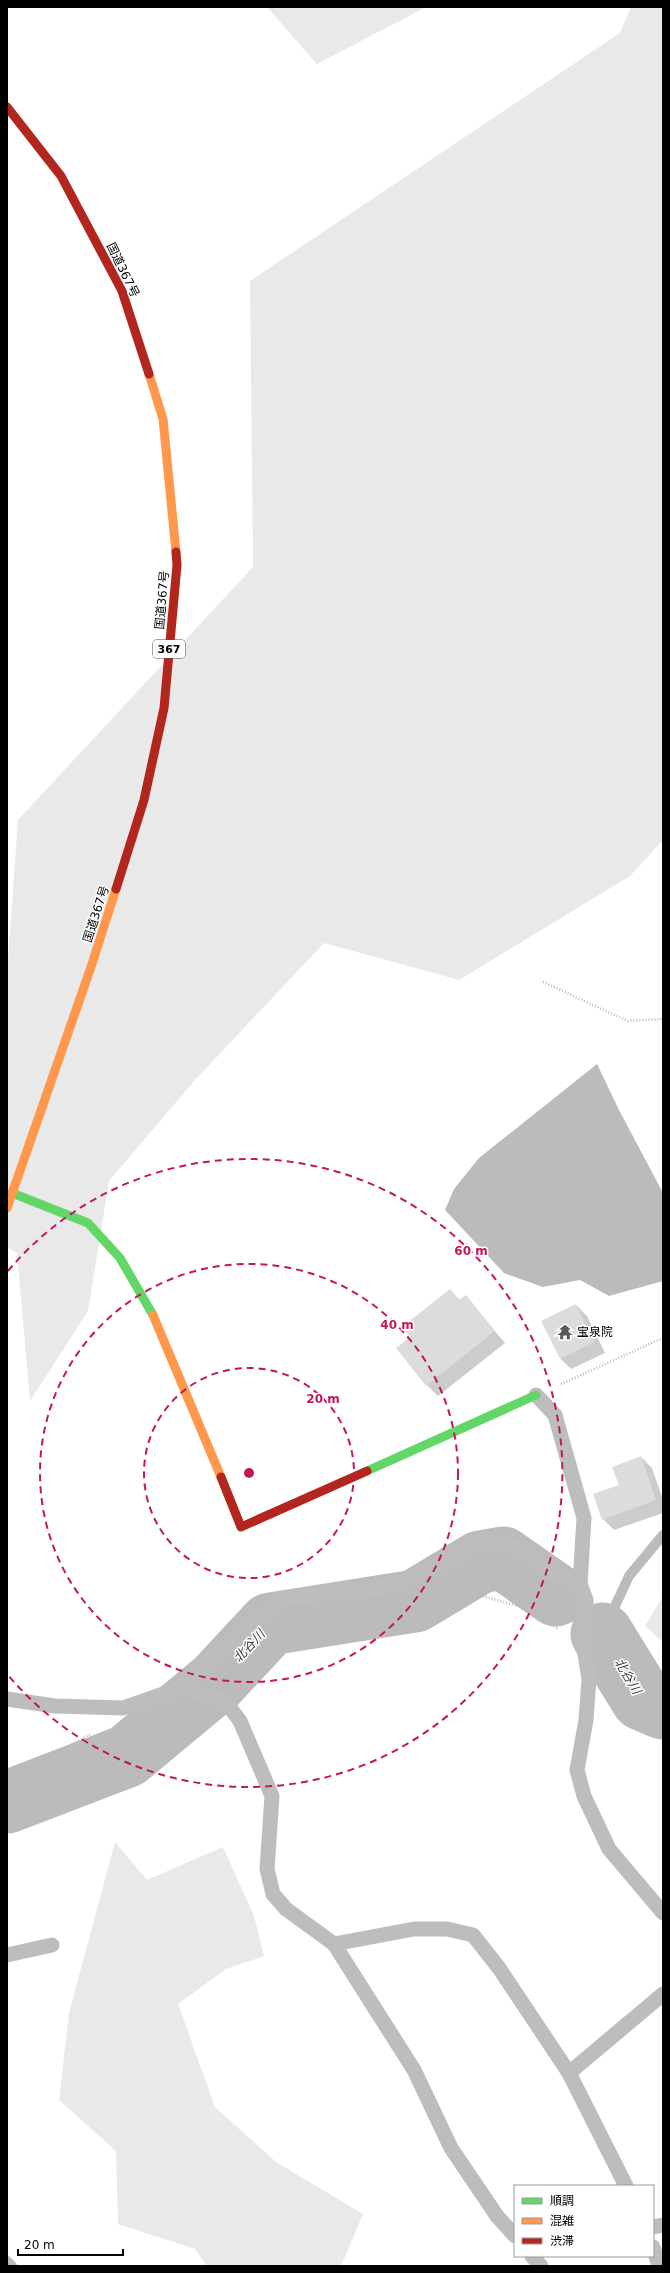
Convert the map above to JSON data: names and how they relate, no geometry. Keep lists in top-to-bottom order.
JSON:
{
  "streets": {
    "main road": ["国道367号", "367"]
  },
  "water": ["北谷川"],
  "places": {
    "temple": ["宝泉院"]
  },
  "legend": ["順調", "混雑", "渋滞"],
  "scale_bar": "20 m",
  "rings": ["60 m", "40 m", "20 m"]
}
